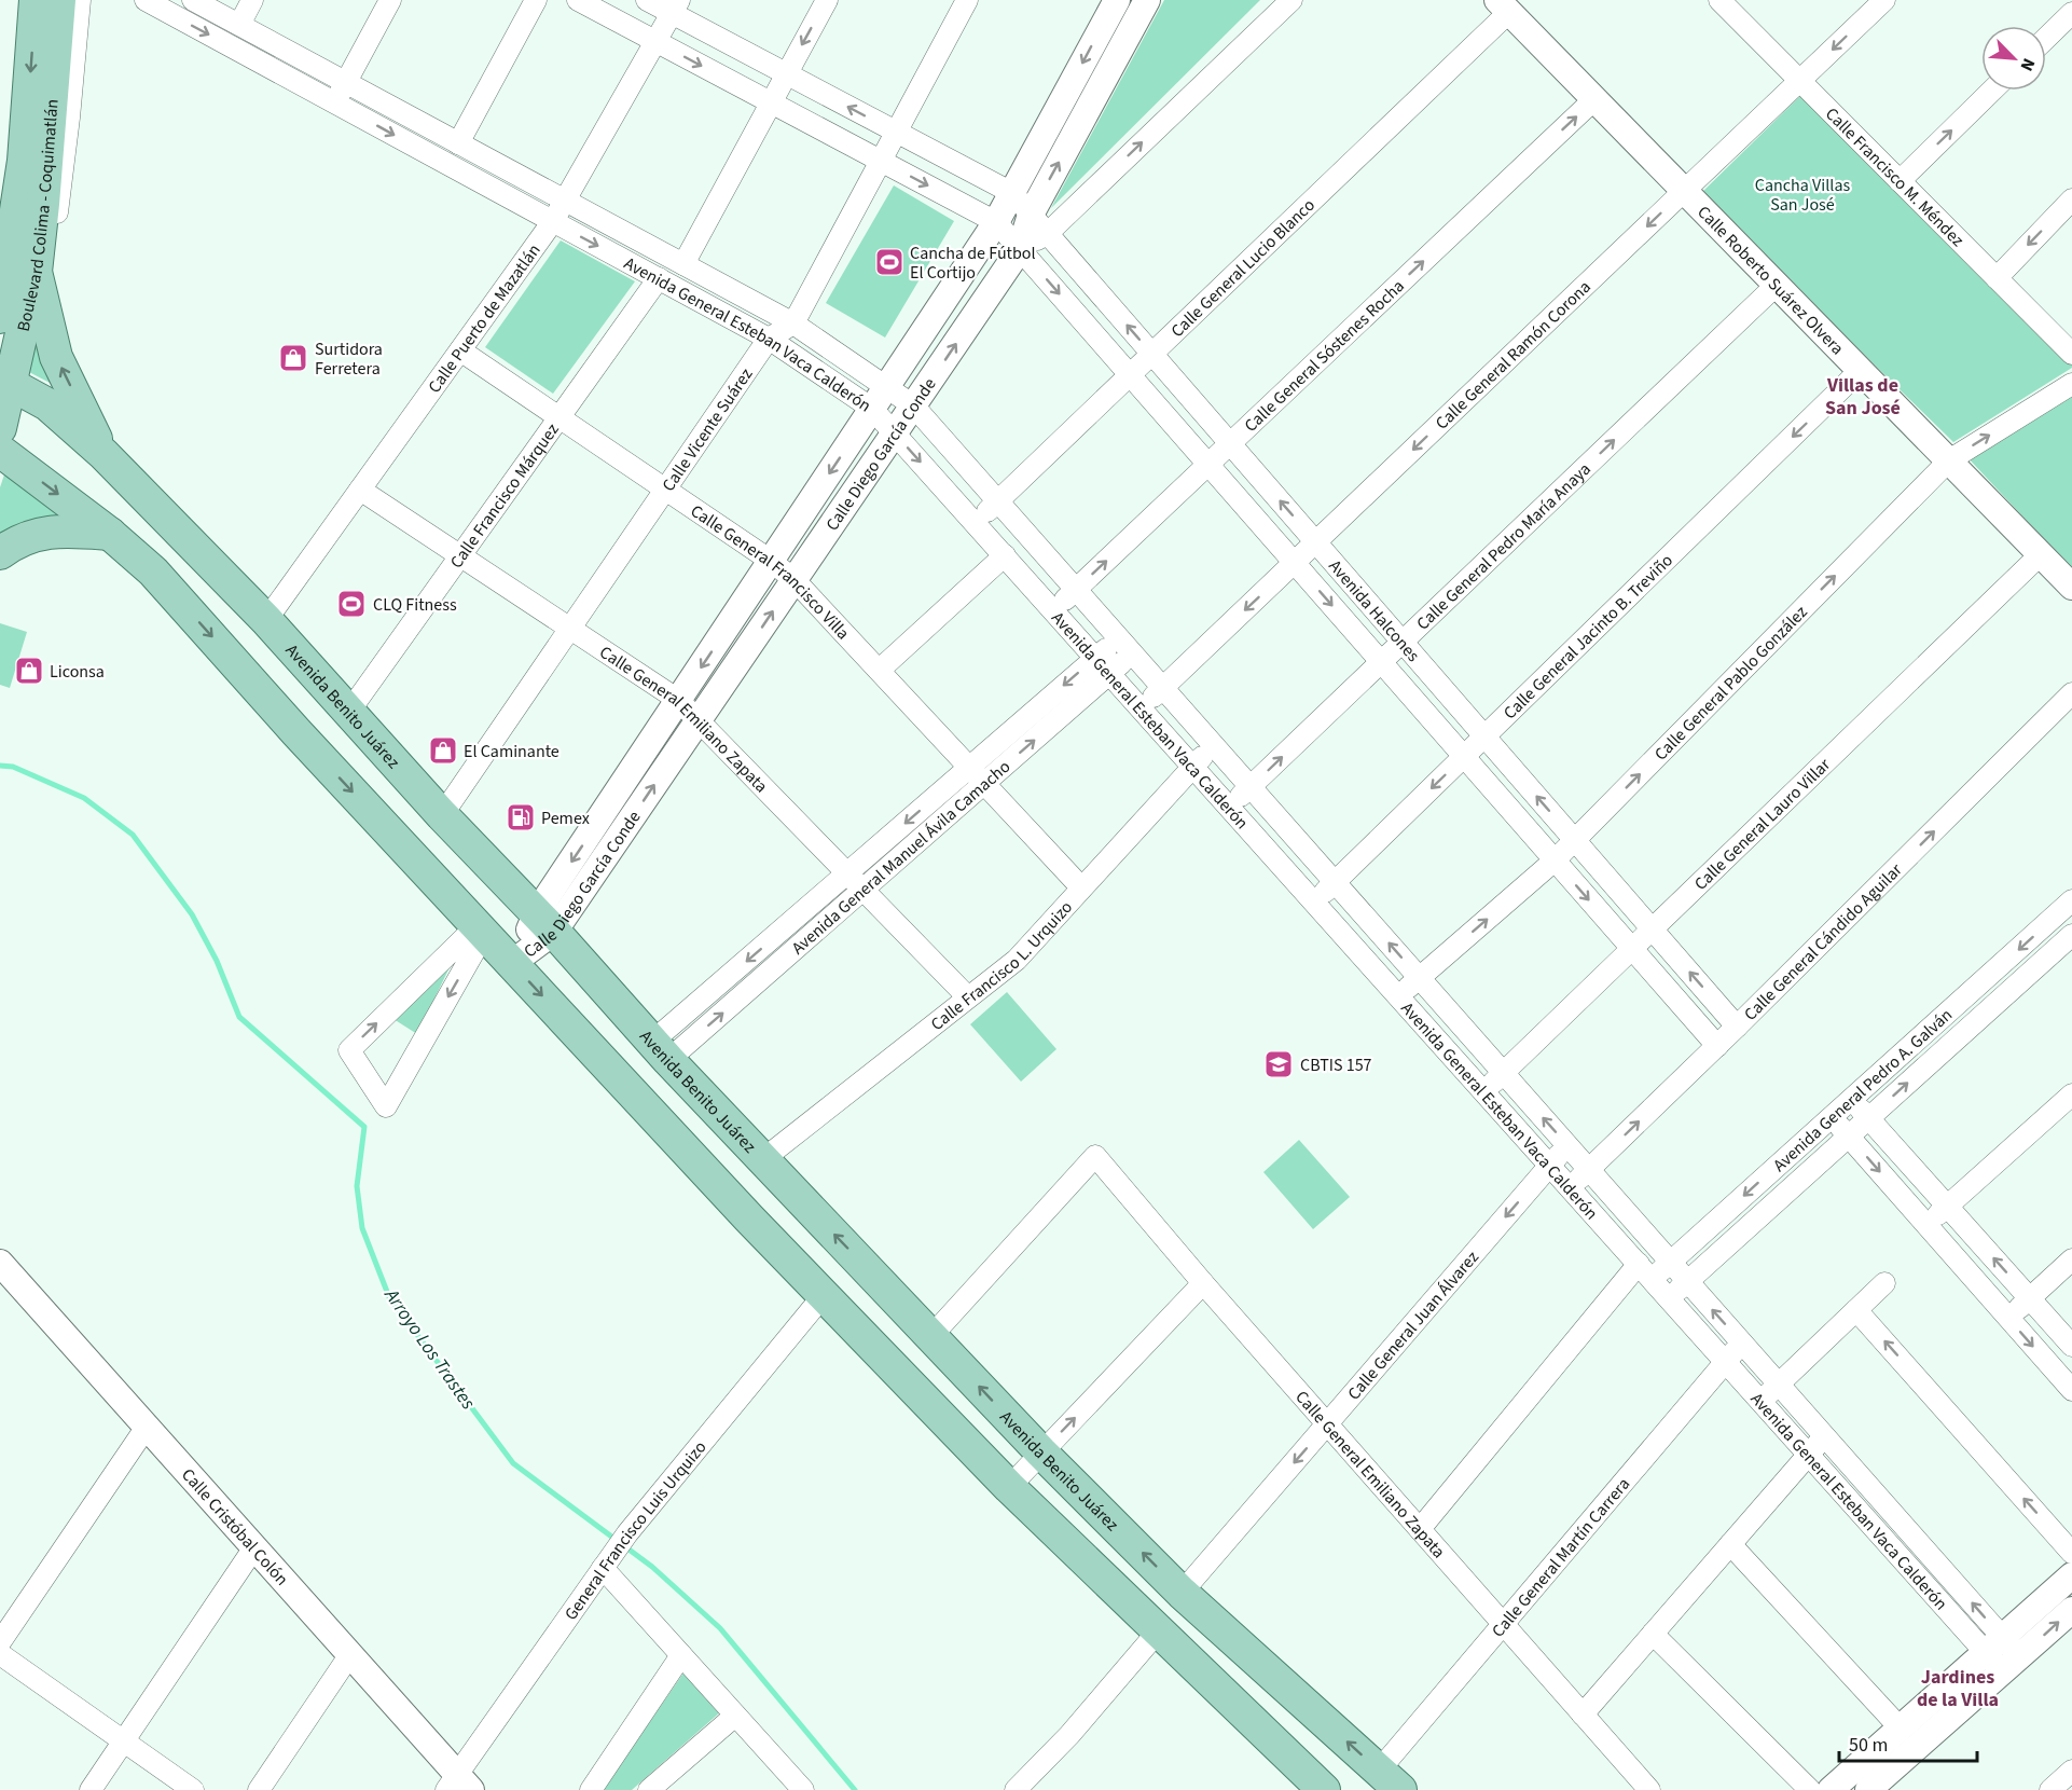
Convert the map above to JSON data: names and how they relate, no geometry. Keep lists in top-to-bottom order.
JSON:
{
  "streets": {
    "main road": ["Boulevard Colima - Coquimatlán", "Avenida Benito Juárez"],
    "street": [
      "Calle Francisco M. Méndez",
      "Calle General Lucio Blanco",
      "Calle Roberto Suárez Olvera",
      "Calle Puerto de Mazatlán",
      "Avenida General Esteban Vaca Calderón",
      "Calle General Sóstenes Rocha",
      "Calle General Ramón Corona",
      "Calle Vicente Suárez",
      "Calle Diego García Conde",
      "Calle Francisco Márquez",
      "Calle General Pedro María Anaya",
      "Calle General Francisco Villa",
      "Avenida Halcones",
      "Calle General Jacinto B. Treviño",
      "Calle General Pablo González",
      "Calle General Emiliano Zapata",
      "Calle General Lauro Villar",
      "Avenida General Manuel Ávila Camacho",
      "Calle General Cándido Aguilar",
      "Calle Francisco L. Urquizo",
      "Avenida General Pedro A. Galván",
      "Calle General Juan Álvarez",
      "Calle Cristóbal Colón",
      "General Francisco Luis Urquizo",
      "Calle General Martín Carrera"
    ]
  },
  "crossings": [
    ["Calle Francisco M. Méndez", "Calle General Ramón Corona"],
    ["Boulevard Colima - Coquimatlán", "Avenida Benito Juárez"],
    ["Calle General Lucio Blanco", "Calle Roberto Suárez Olvera"],
    ["Calle General Lucio Blanco", "Avenida General Esteban Vaca Calderón"],
    ["Calle General Lucio Blanco", "Avenida Halcones"],
    ["Calle Roberto Suárez Olvera", "Calle General Sóstenes Rocha"],
    ["Calle Roberto Suárez Olvera", "Calle General Ramón Corona"],
    ["Calle Roberto Suárez Olvera", "Calle General Pedro María Anaya"],
    ["Calle Roberto Suárez Olvera", "Calle General Jacinto B. Treviño"],
    ["Calle Roberto Suárez Olvera", "Calle General Pablo González"],
    ["Calle Roberto Suárez Olvera", "Calle General Lauro Villar"],
    ["Calle Puerto de Mazatlán", "Avenida General Esteban Vaca Calderón"],
    ["Calle Puerto de Mazatlán", "Calle General Francisco Villa"],
    ["Calle Puerto de Mazatlán", "Avenida Benito Juárez"],
    ["Calle Puerto de Mazatlán", "Calle General Emiliano Zapata"],
    ["Avenida General Esteban Vaca Calderón", "Calle General Sóstenes Rocha"],
    ["Avenida General Esteban Vaca Calderón", "Calle General Ramón Corona"],
    ["Avenida General Esteban Vaca Calderón", "Calle Vicente Suárez"],
    ["Avenida General Esteban Vaca Calderón", "Calle Diego García Conde"],
    ["Avenida General Esteban Vaca Calderón", "Calle Francisco Márquez"],
    ["Avenida General Esteban Vaca Calderón", "Calle General Pedro María Anaya"],
    ["Avenida General Esteban Vaca Calderón", "Calle General Jacinto B. Treviño"],
    ["Avenida General Esteban Vaca Calderón", "Calle General Pablo González"],
    ["Avenida General Esteban Vaca Calderón", "Calle General Lauro Villar"],
    ["Avenida General Esteban Vaca Calderón", "Avenida General Manuel Ávila Camacho"],
    ["Avenida General Esteban Vaca Calderón", "Calle General Cándido Aguilar"],
    ["Avenida General Esteban Vaca Calderón", "Calle Francisco L. Urquizo"],
    ["Avenida General Esteban Vaca Calderón", "Avenida General Pedro A. Galván"],
    ["Avenida General Esteban Vaca Calderón", "Calle General Juan Álvarez"],
    ["Avenida General Esteban Vaca Calderón", "Calle General Martín Carrera"],
    ["Calle General Sóstenes Rocha", "Avenida Halcones"],
    ["Calle General Ramón Corona", "Avenida Halcones"],
    ["Calle Vicente Suárez", "Calle General Francisco Villa"],
    ["Calle Vicente Suárez", "Avenida Benito Juárez"],
    ["Calle Vicente Suárez", "Calle General Emiliano Zapata"],
    ["Calle Diego García Conde", "Calle General Francisco Villa"],
    ["Calle Diego García Conde", "Avenida Halcones"],
    ["Calle Diego García Conde", "Avenida Benito Juárez"],
    ["Calle Diego García Conde", "Calle General Emiliano Zapata"],
    ["Calle Francisco Márquez", "Calle General Francisco Villa"],
    ["Calle Francisco Márquez", "Avenida Benito Juárez"],
    ["Calle Francisco Márquez", "Calle General Emiliano Zapata"],
    ["Calle General Pedro María Anaya", "Avenida Halcones"],
    ["Calle General Francisco Villa", "Avenida General Manuel Ávila Camacho"],
    ["Calle General Francisco Villa", "Calle Francisco L. Urquizo"],
    ["Avenida Halcones", "Calle General Jacinto B. Treviño"],
    ["Avenida Halcones", "Calle General Pablo González"],
    ["Avenida Halcones", "Calle General Lauro Villar"],
    ["Avenida Halcones", "Calle General Cándido Aguilar"],
    ["Avenida Benito Juárez", "Calle General Emiliano Zapata"],
    ["Avenida Benito Juárez", "Avenida General Manuel Ávila Camacho"],
    ["Avenida Benito Juárez", "Calle Francisco L. Urquizo"],
    ["Avenida Benito Juárez", "Calle General Juan Álvarez"],
    ["Avenida Benito Juárez", "Calle General Martín Carrera"],
    ["Calle General Emiliano Zapata", "Avenida General Manuel Ávila Camacho"],
    ["Calle General Emiliano Zapata", "Calle Francisco L. Urquizo"],
    ["Calle General Emiliano Zapata", "Avenida General Pedro A. Galván"],
    ["Calle General Emiliano Zapata", "Calle General Juan Álvarez"],
    ["Calle General Emiliano Zapata", "Calle General Martín Carrera"],
    ["Calle Cristóbal Colón", "General Francisco Luis Urquizo"]
  ],
  "one_way": [
    "Calle General Sóstenes Rocha",
    "Calle General Ramón Corona",
    "Calle General Pedro María Anaya",
    "Calle General Jacinto B. Treviño",
    "Calle General Pablo González",
    "Calle General Cándido Aguilar",
    "Calle General Juan Álvarez"
  ],
  "districts": ["Villas de San José", "Jardines de la Villa"],
  "water": ["Arroyo Los Trastes"],
  "parks": ["Cancha Villas San José"],
  "places": {
    "sports": ["Cancha de Fútbol El Cortijo", "CLQ Fitness"],
    "shop": ["Surtidora Ferretera", "Liconsa", "El Caminante"],
    "fuel station": ["Pemex"],
    "school or university": ["CBTIS 157"]
  },
  "scale_bar": "50 m",
  "north": "bottom right"
}
